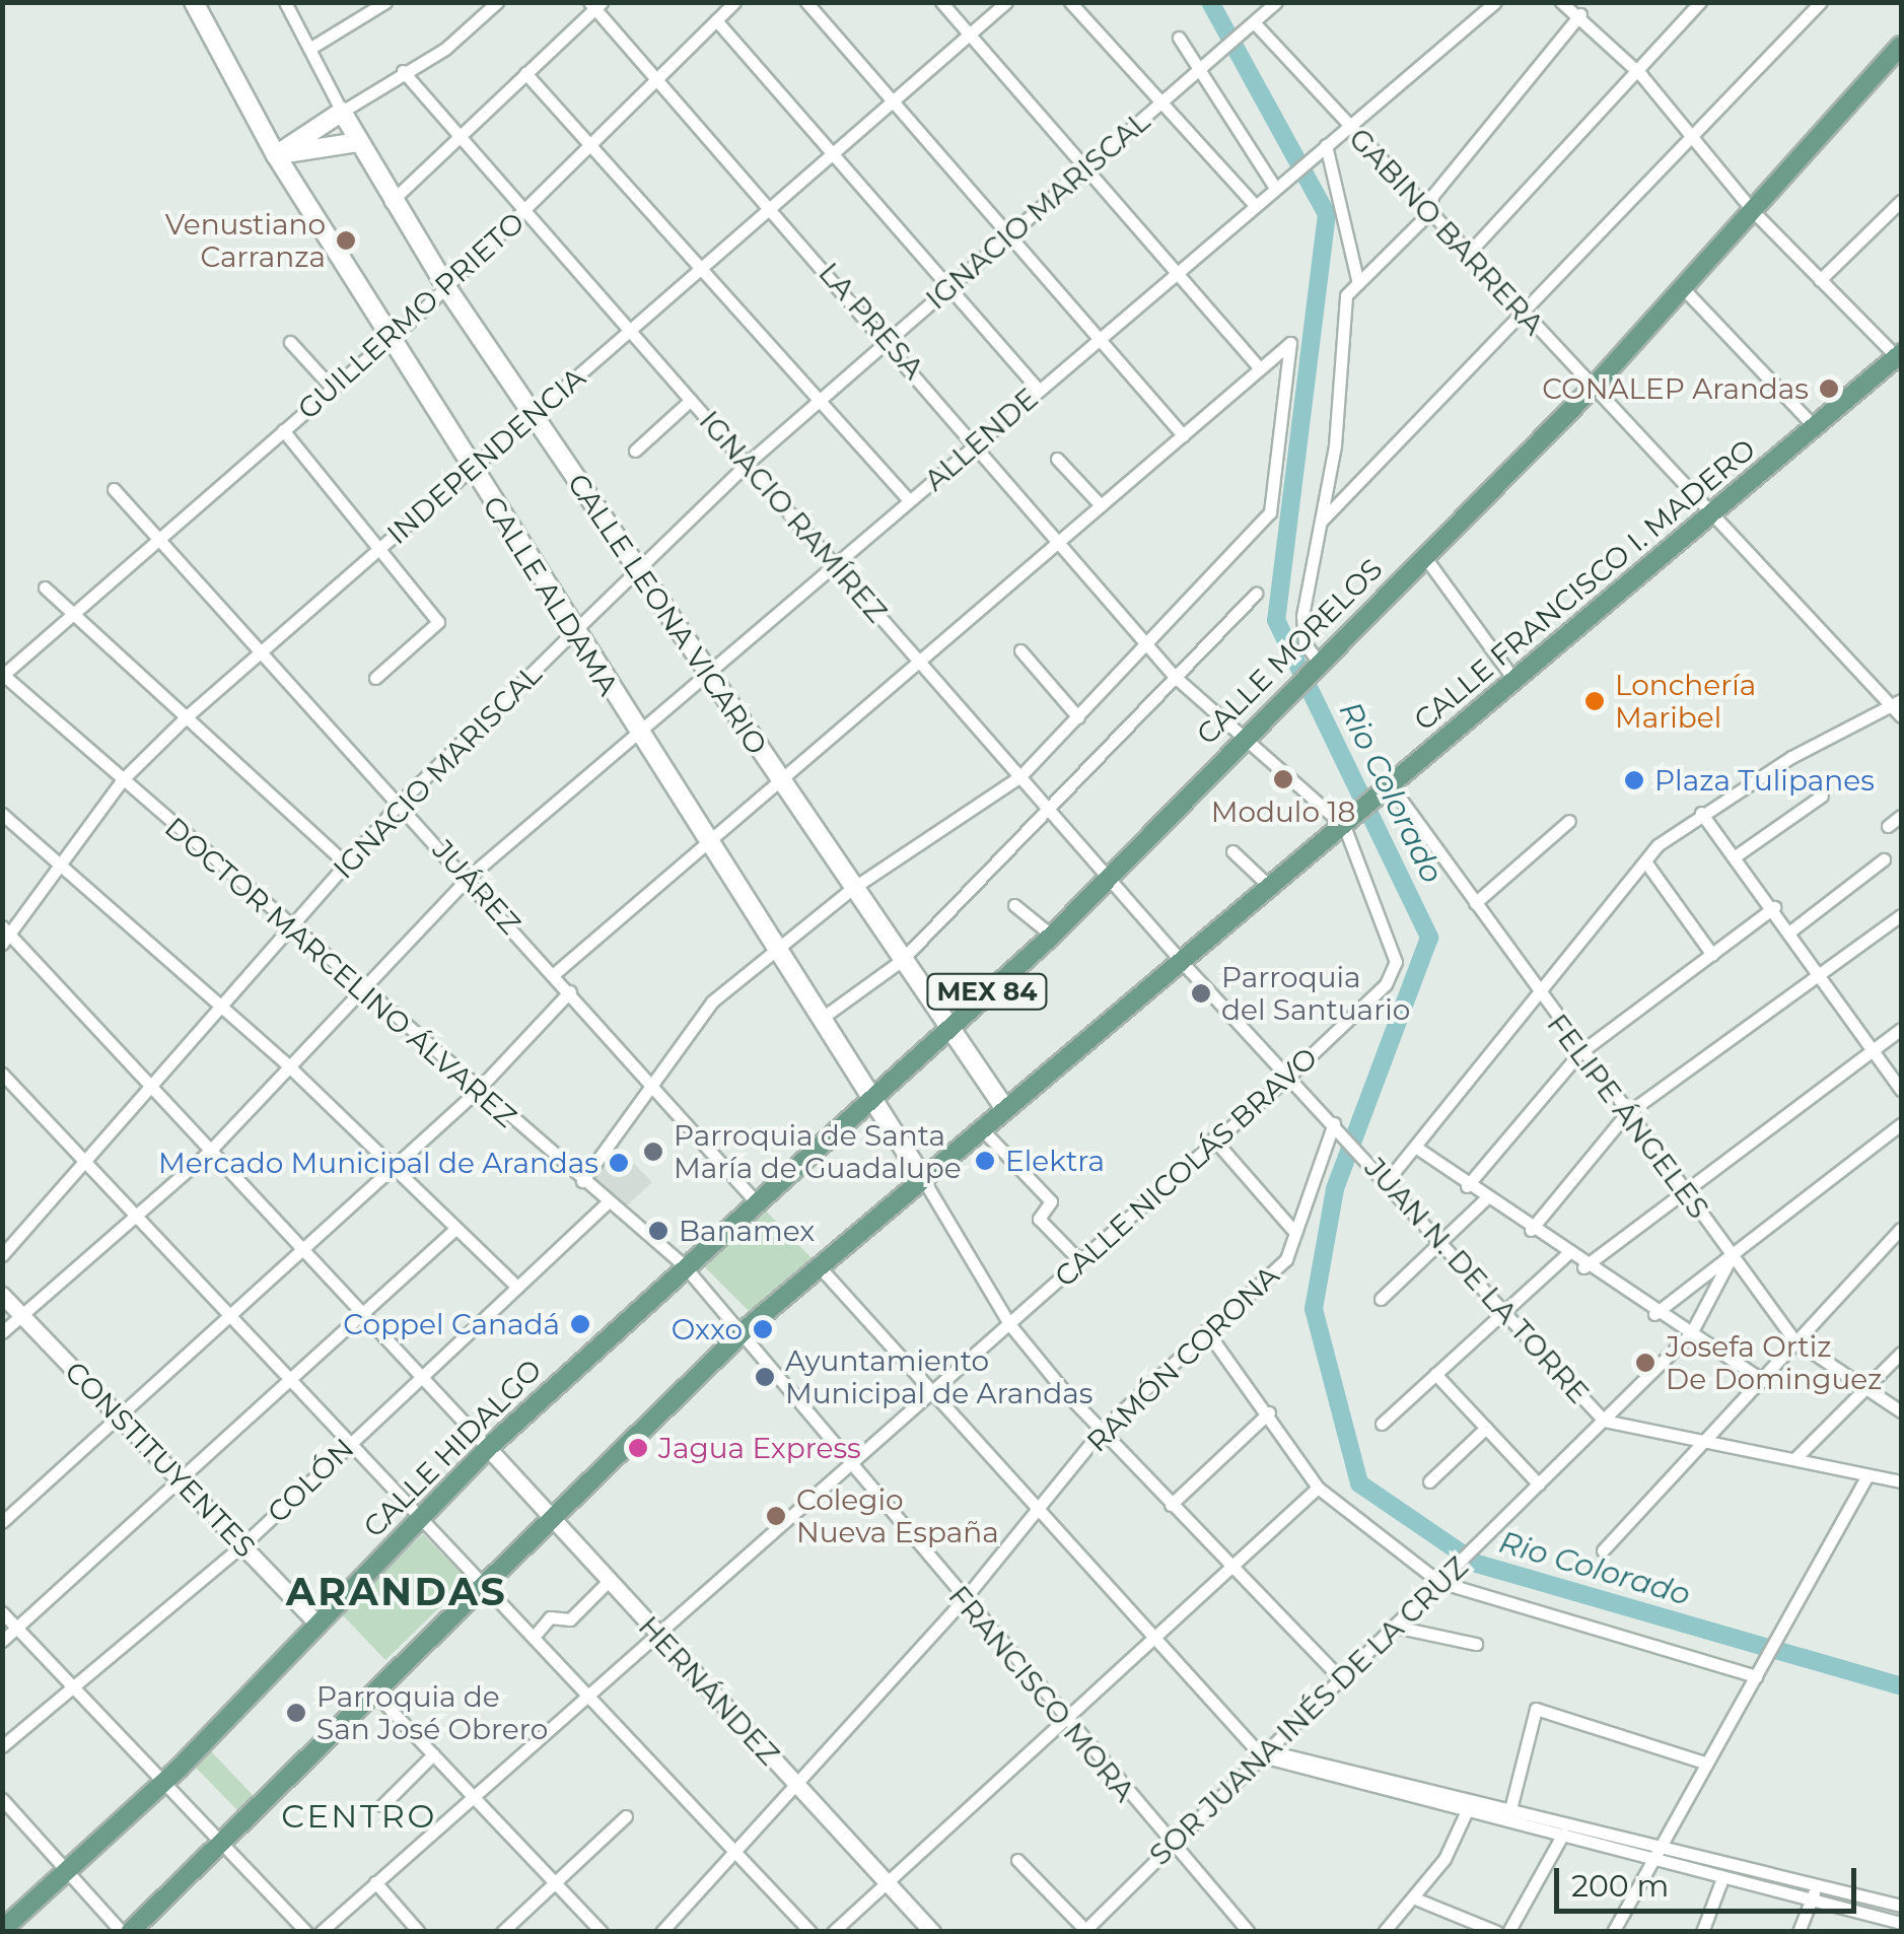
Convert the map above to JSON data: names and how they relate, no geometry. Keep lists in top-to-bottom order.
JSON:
{
  "streets": {
    "main road": [
      "CALLE FRANCISCO I. MADERO",
      "CALLE ALDAMA",
      "CALLE LEONA VICARIO",
      "CALLE MORELOS",
      "MEX 84",
      "CALLE HIDALGO"
    ],
    "street": [
      "IGNACIO MARISCAL",
      "GABINO BARRERA",
      "GUILLERMO PRIETO",
      "LA PRESA",
      "ALLENDE",
      "INDEPENDENCIA",
      "IGNACIO RAMÍREZ",
      "JUÁREZ",
      "DOCTOR MARCELINO ÁLVAREZ",
      "FELIPE ÁNGELES",
      "CALLE NICOLÁS BRAVO",
      "JUAN N. DE LA TORRE",
      "RAMÓN CORONA",
      "CONSTITUYENTES",
      "COLÓN",
      "HERNÁNDEZ",
      "FRANCISCO MORA",
      "SOR JUANA INÉS DE LA CRUZ"
    ]
  },
  "crossings": [
    ["IGNACIO MARISCAL", "GABINO BARRERA"],
    ["IGNACIO MARISCAL", "LA PRESA"],
    ["IGNACIO MARISCAL", "IGNACIO RAMÍREZ"],
    ["IGNACIO MARISCAL", "CALLE ALDAMA"],
    ["IGNACIO MARISCAL", "CALLE LEONA VICARIO"],
    ["IGNACIO MARISCAL", "JUÁREZ"],
    ["IGNACIO MARISCAL", "DOCTOR MARCELINO ÁLVAREZ"],
    ["GABINO BARRERA", "ALLENDE"],
    ["GABINO BARRERA", "CALLE FRANCISCO I. MADERO"],
    ["GABINO BARRERA", "CALLE MORELOS"],
    ["GUILLERMO PRIETO", "LA PRESA"],
    ["GUILLERMO PRIETO", "IGNACIO RAMÍREZ"],
    ["GUILLERMO PRIETO", "CALLE ALDAMA"],
    ["GUILLERMO PRIETO", "CALLE LEONA VICARIO"],
    ["GUILLERMO PRIETO", "JUÁREZ"],
    ["GUILLERMO PRIETO", "DOCTOR MARCELINO ÁLVAREZ"],
    ["LA PRESA", "ALLENDE"],
    ["LA PRESA", "INDEPENDENCIA"],
    ["LA PRESA", "CALLE FRANCISCO I. MADERO"],
    ["LA PRESA", "CALLE MORELOS"],
    ["LA PRESA", "CALLE NICOLÁS BRAVO"],
    ["ALLENDE", "IGNACIO RAMÍREZ"],
    ["ALLENDE", "CALLE ALDAMA"],
    ["ALLENDE", "CALLE LEONA VICARIO"],
    ["ALLENDE", "JUÁREZ"],
    ["ALLENDE", "DOCTOR MARCELINO ÁLVAREZ"],
    ["ALLENDE", "CONSTITUYENTES"],
    ["INDEPENDENCIA", "IGNACIO RAMÍREZ"],
    ["INDEPENDENCIA", "CALLE ALDAMA"],
    ["INDEPENDENCIA", "CALLE LEONA VICARIO"],
    ["INDEPENDENCIA", "JUÁREZ"],
    ["INDEPENDENCIA", "DOCTOR MARCELINO ÁLVAREZ"],
    ["IGNACIO RAMÍREZ", "CALLE FRANCISCO I. MADERO"],
    ["IGNACIO RAMÍREZ", "CALLE MORELOS"],
    ["IGNACIO RAMÍREZ", "JUAN N. DE LA TORRE"],
    ["CALLE FRANCISCO I. MADERO", "CALLE ALDAMA"],
    ["CALLE FRANCISCO I. MADERO", "CALLE LEONA VICARIO"],
    ["CALLE FRANCISCO I. MADERO", "FELIPE ÁNGELES"],
    ["CALLE FRANCISCO I. MADERO", "CALLE NICOLÁS BRAVO"],
    ["CALLE FRANCISCO I. MADERO", "JUAN N. DE LA TORRE"],
    ["CALLE FRANCISCO I. MADERO", "HERNÁNDEZ"],
    ["CALLE FRANCISCO I. MADERO", "FRANCISCO MORA"],
    ["CALLE ALDAMA", "CALLE MORELOS"],
    ["CALLE LEONA VICARIO", "CALLE MORELOS"],
    ["CALLE MORELOS", "JUÁREZ"],
    ["CALLE MORELOS", "DOCTOR MARCELINO ÁLVAREZ"],
    ["CALLE MORELOS", "CALLE HIDALGO"],
    ["CALLE MORELOS", "FRANCISCO MORA"],
    ["DOCTOR MARCELINO ÁLVAREZ", "CALLE HIDALGO"],
    ["DOCTOR MARCELINO ÁLVAREZ", "COLÓN"],
    ["DOCTOR MARCELINO ÁLVAREZ", "FRANCISCO MORA"],
    ["FELIPE ÁNGELES", "SOR JUANA INÉS DE LA CRUZ"],
    ["CALLE NICOLÁS BRAVO", "JUAN N. DE LA TORRE"],
    ["CALLE NICOLÁS BRAVO", "HERNÁNDEZ"],
    ["CALLE NICOLÁS BRAVO", "FRANCISCO MORA"],
    ["JUAN N. DE LA TORRE", "RAMÓN CORONA"],
    ["JUAN N. DE LA TORRE", "SOR JUANA INÉS DE LA CRUZ"],
    ["RAMÓN CORONA", "HERNÁNDEZ"],
    ["RAMÓN CORONA", "FRANCISCO MORA"],
    ["CALLE HIDALGO", "CONSTITUYENTES"],
    ["CALLE HIDALGO", "HERNÁNDEZ"],
    ["CALLE HIDALGO", "FRANCISCO MORA"],
    ["CONSTITUYENTES", "COLÓN"],
    ["FRANCISCO MORA", "SOR JUANA INÉS DE LA CRUZ"]
  ],
  "districts": ["ARANDAS", "CENTRO"],
  "water": ["Rio Colorado"],
  "places": [
    "Venustiano Carranza",
    "CONALEP Arandas",
    "Lonchería Maribel",
    "Modulo 18",
    "Plaza Tulipanes",
    "Parroquia del Santuario",
    "Parroquia de Santa María de Guadalupe",
    "Elektra",
    "Mercado Municipal de Arandas",
    "Banamex",
    "Coppel Canadá",
    "Oxxo",
    "Josefa Ortiz De Dominguez",
    "Ayuntamiento Municipal de Arandas",
    "Jagua Express",
    "Colegio Nueva España",
    "Parroquia de San José Obrero"
  ],
  "scale_bar": "200 m"
}
